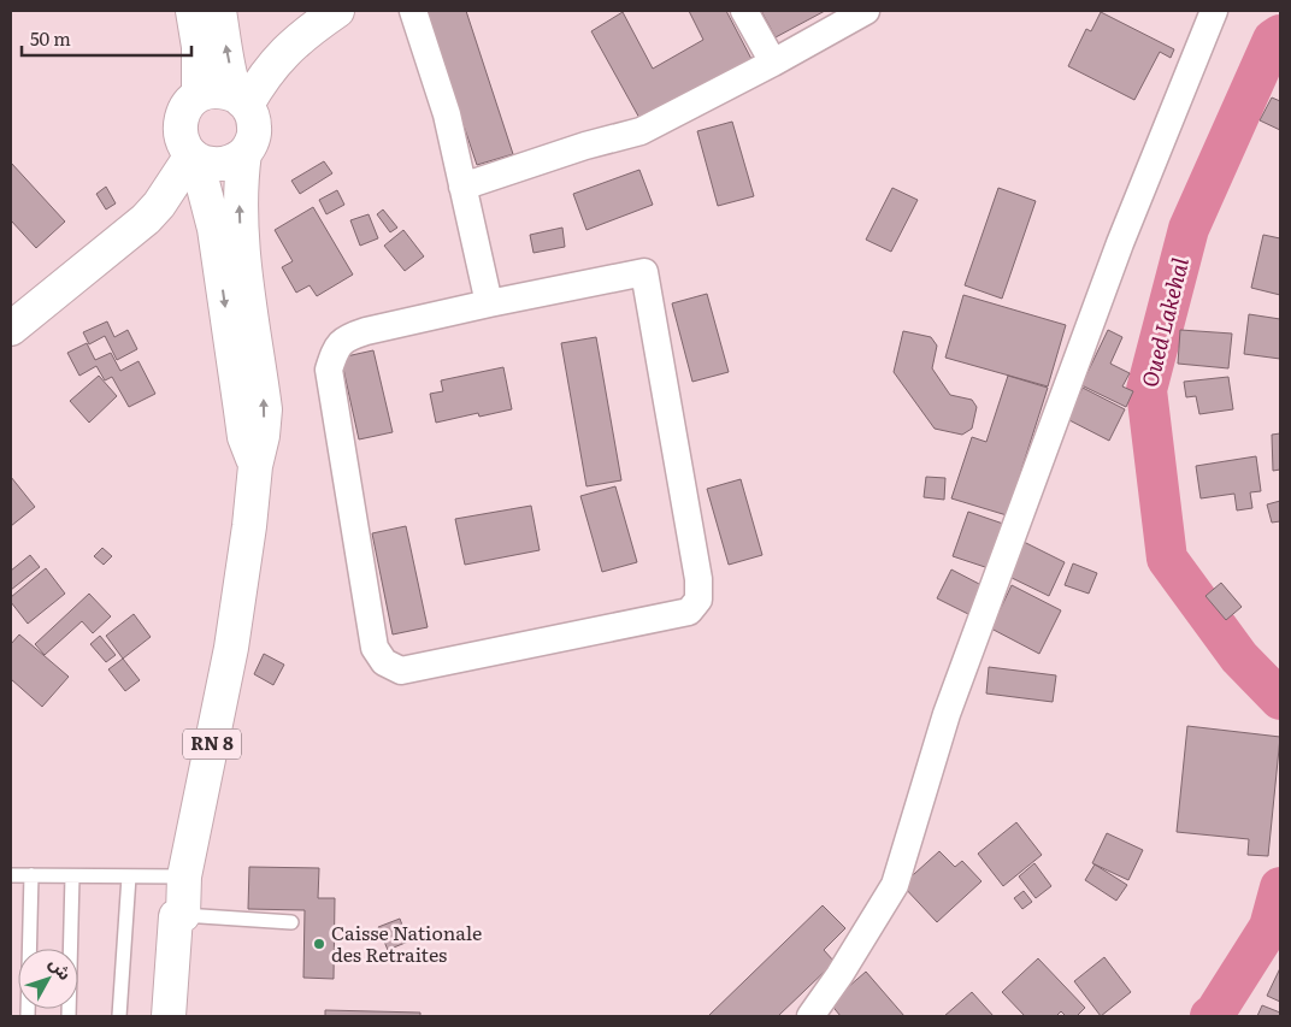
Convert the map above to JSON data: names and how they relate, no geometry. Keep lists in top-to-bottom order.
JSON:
{
  "streets": {
    "main road": ["RN 8"]
  },
  "water": ["Oued Lakehal"],
  "places": ["Caisse Nationale des Retraites"],
  "scale_bar": "50 m",
  "north": "top right"
}
